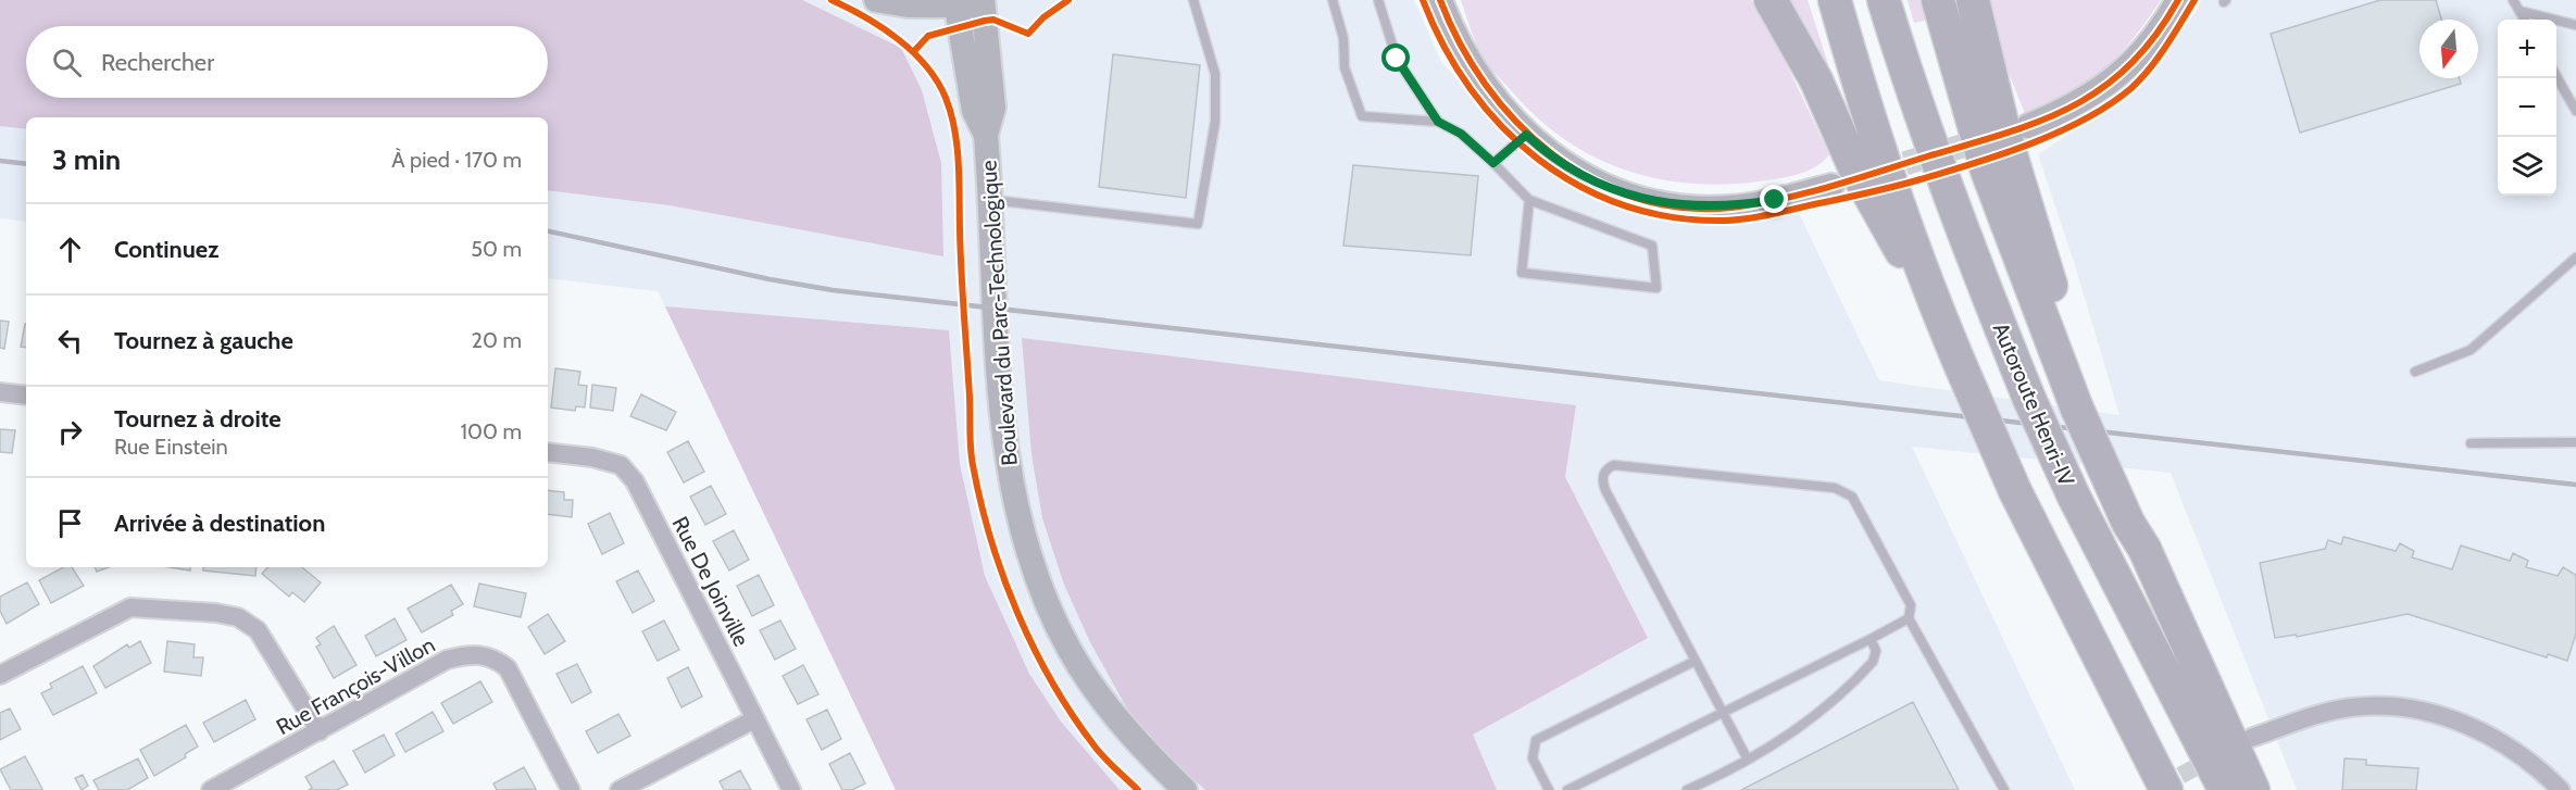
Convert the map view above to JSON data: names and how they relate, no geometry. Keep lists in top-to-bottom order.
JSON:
{
  "streets": {
    "highway": ["Autoroute Henri-IV"],
    "street": ["Boulevard du Parc-Technologique", "Rue De Joinville", "Rue François-Villon"]
  },
  "north": "bottom",
  "page": {
    "map_buttons": ["+", "−"],
    "search": "Rechercher",
    "heading": ["3 min", "À pied · 170 m"],
    "list": [
      ["Continuez", "50 m"],
      ["Tournez à gauche", "20 m"],
      ["Tournez à droite", "Rue Einstein", "100 m"],
      "Arrivée à destination"
    ]
  }
}
